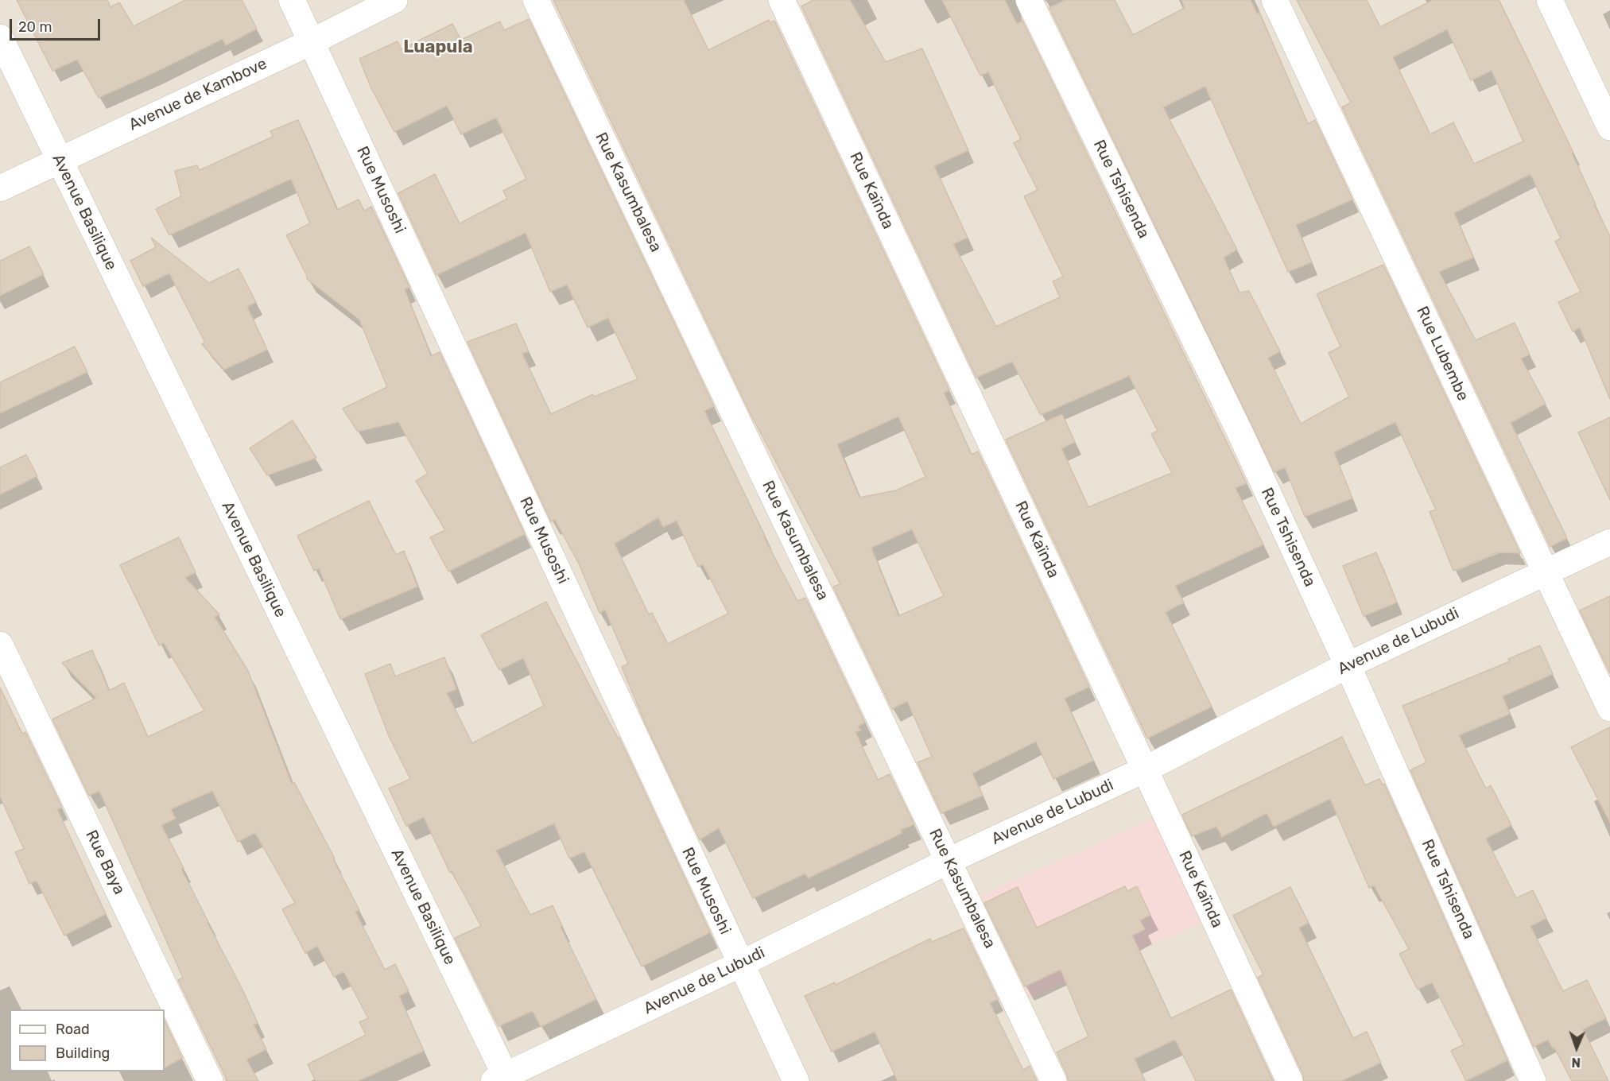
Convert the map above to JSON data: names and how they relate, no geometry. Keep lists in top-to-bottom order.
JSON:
{
  "streets": {
    "street": [
      "Avenue de Kambove",
      "Rue Tshisenda",
      "Rue Musoshi",
      "Rue Kaïnda",
      "Rue Kasumbalesa",
      "Avenue Basilique",
      "Rue Lubembe",
      "Avenue de Lubudi",
      "Rue Baya"
    ]
  },
  "crossings": [
    ["Avenue de Kambove", "Rue Musoshi"],
    ["Avenue de Kambove", "Avenue Basilique"],
    ["Rue Tshisenda", "Avenue de Lubudi"],
    ["Rue Musoshi", "Avenue de Lubudi"],
    ["Rue Kaïnda", "Avenue de Lubudi"],
    ["Rue Kasumbalesa", "Avenue de Lubudi"],
    ["Avenue Basilique", "Avenue de Lubudi"],
    ["Rue Lubembe", "Avenue de Lubudi"]
  ],
  "districts": ["Luapula"],
  "legend": ["Road", "Building"],
  "scale_bar": "20 m",
  "north": "bottom"
}
